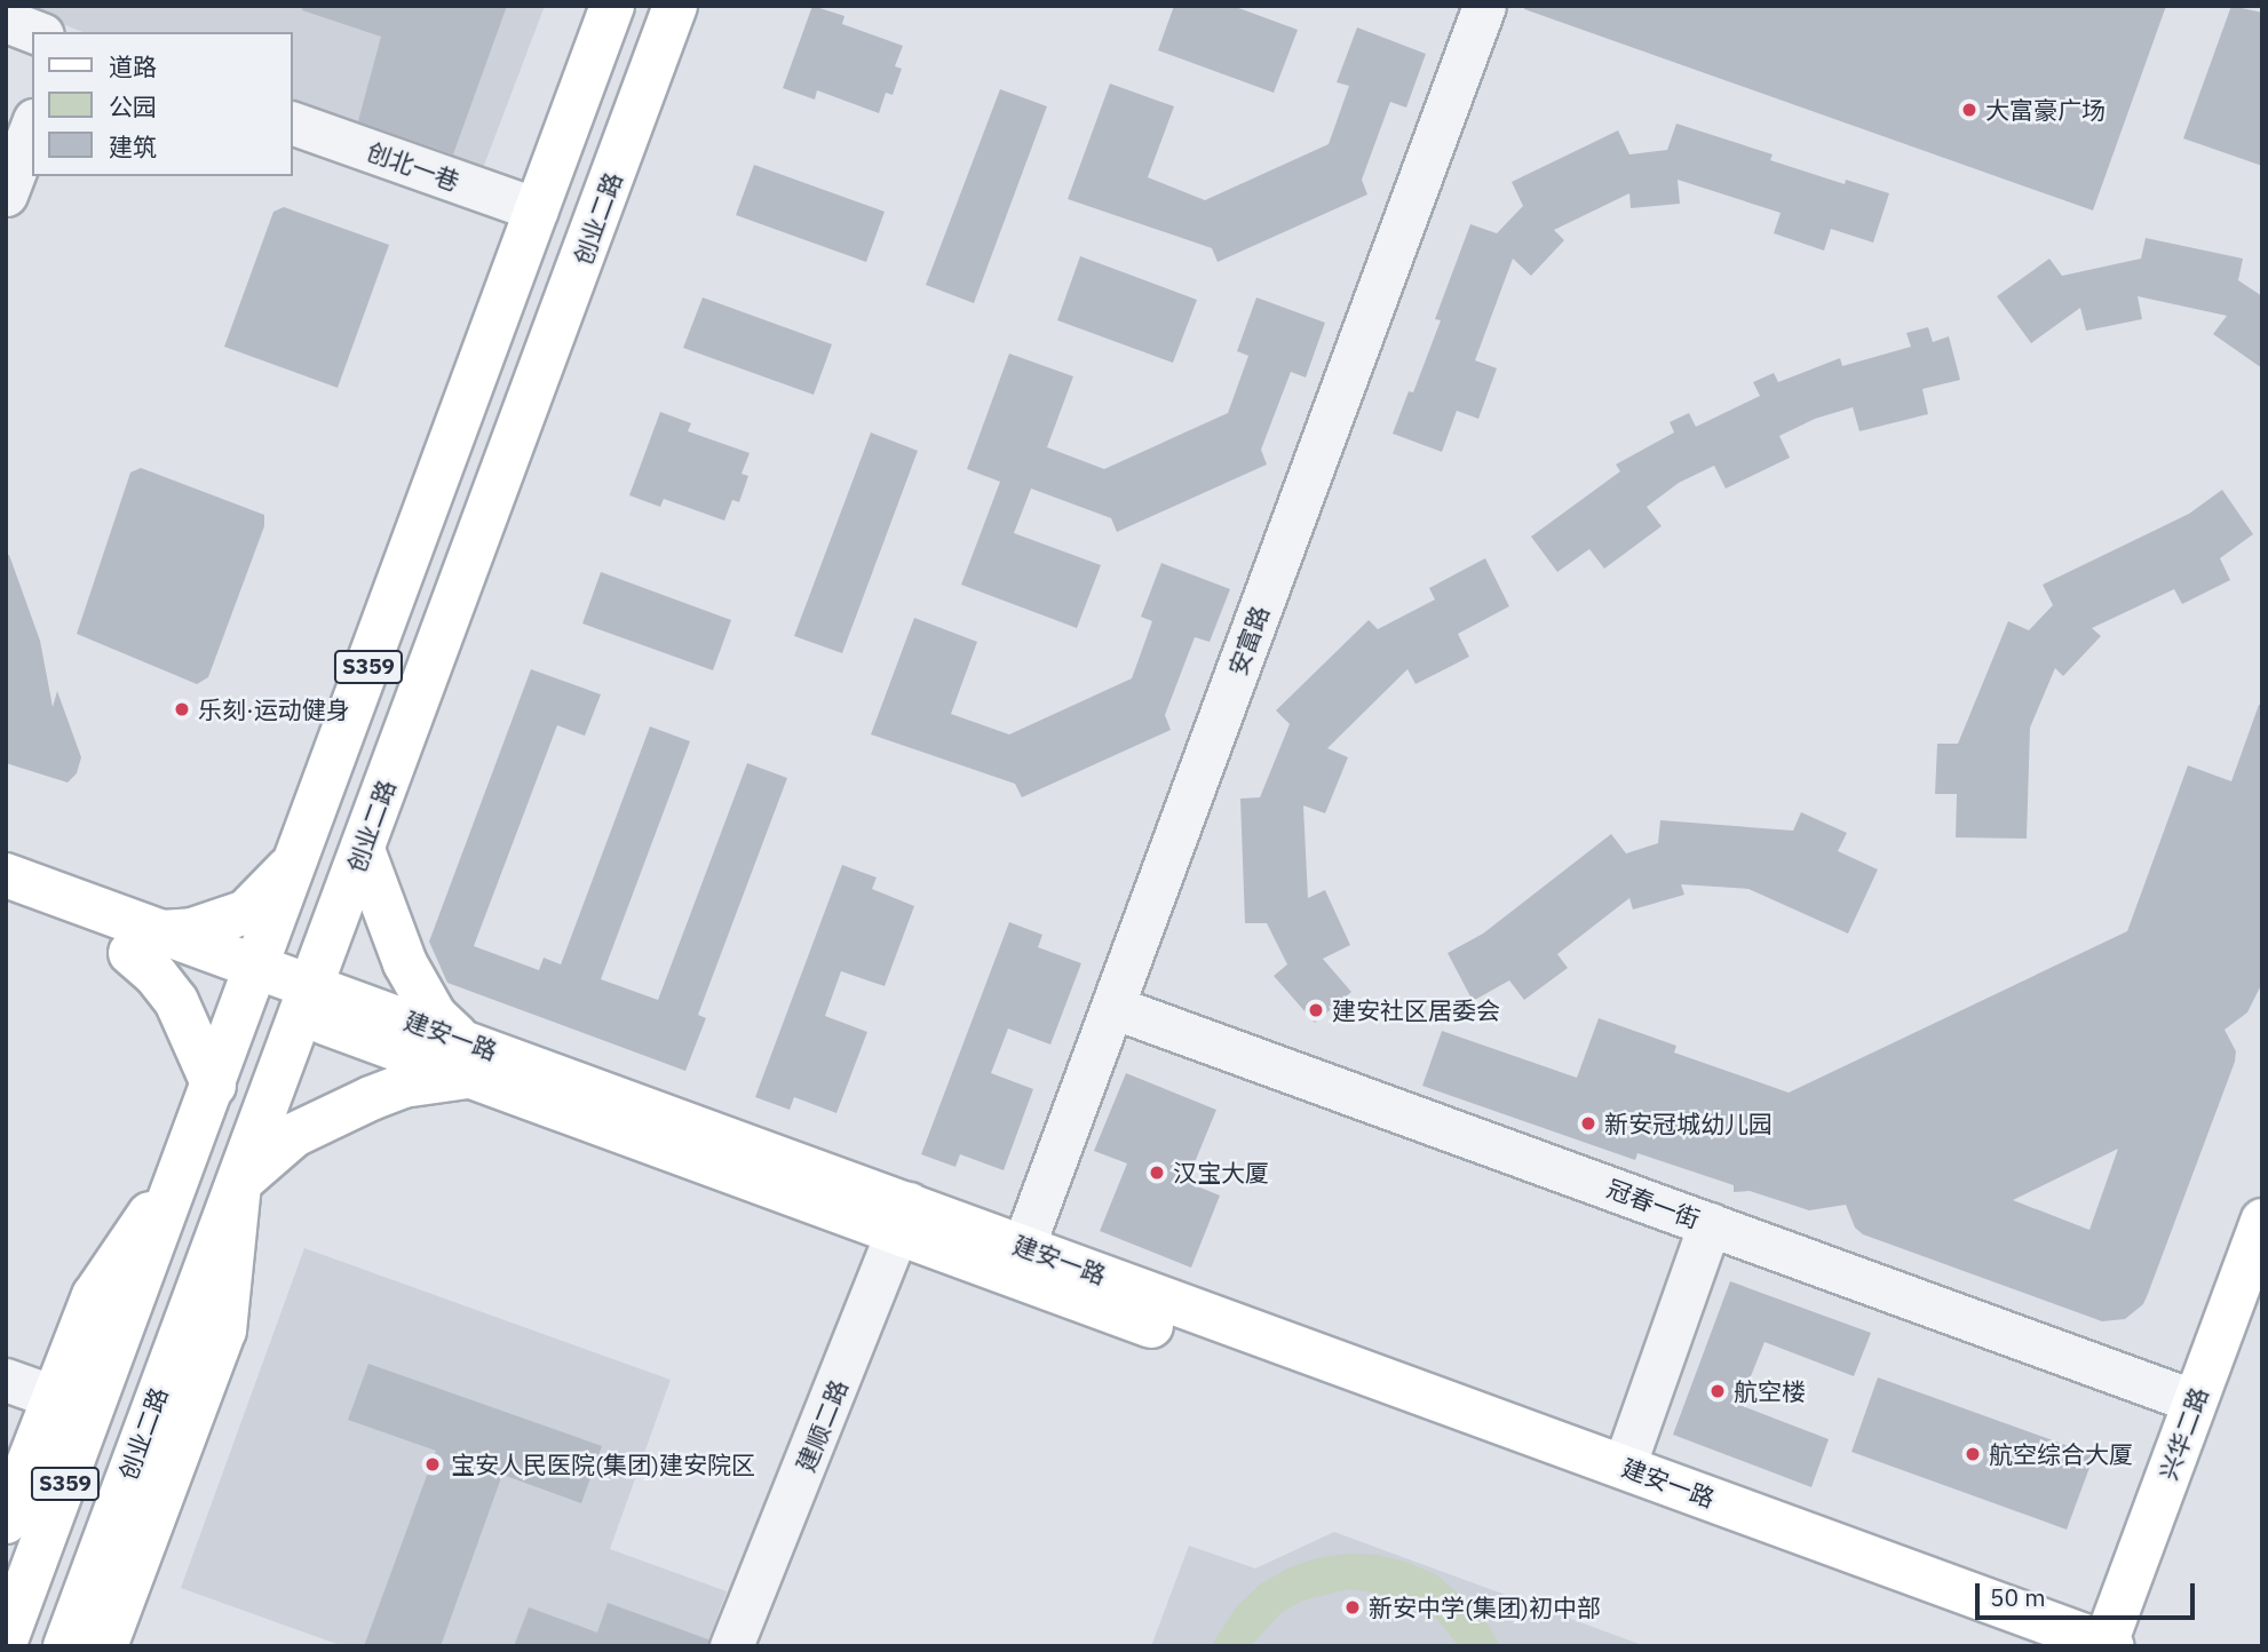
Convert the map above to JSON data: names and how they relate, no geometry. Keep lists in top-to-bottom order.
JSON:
{
  "streets": {
    "main road": [
      "创业二路",
      "S359",
      "建安一路",
      "兴华二路"
    ],
    "street": [
      "创北一巷",
      "安富路",
      "冠春一街",
      "建顺二路"
    ]
  },
  "crossings": [
    ["创北一巷", "S359"],
    ["创业二路", "建安一路"],
    ["安富路", "建安一路"],
    ["安富路", "冠春一街"],
    ["S359", "建安一路"],
    ["建安一路", "建顺二路"],
    ["建安一路", "兴华二路"],
    ["冠春一街", "兴华二路"]
  ],
  "places": [
    "大富豪广场",
    "乐刻·运动健身",
    "建安社区居委会",
    "新安冠城幼儿园",
    "汉宝大厦",
    "航空楼",
    "航空综合大厦",
    "宝安人民医院(集团)建安院区",
    "新安中学(集团)初中部"
  ],
  "legend": ["道路", "公园", "建筑"],
  "scale_bar": "50 m"
}
